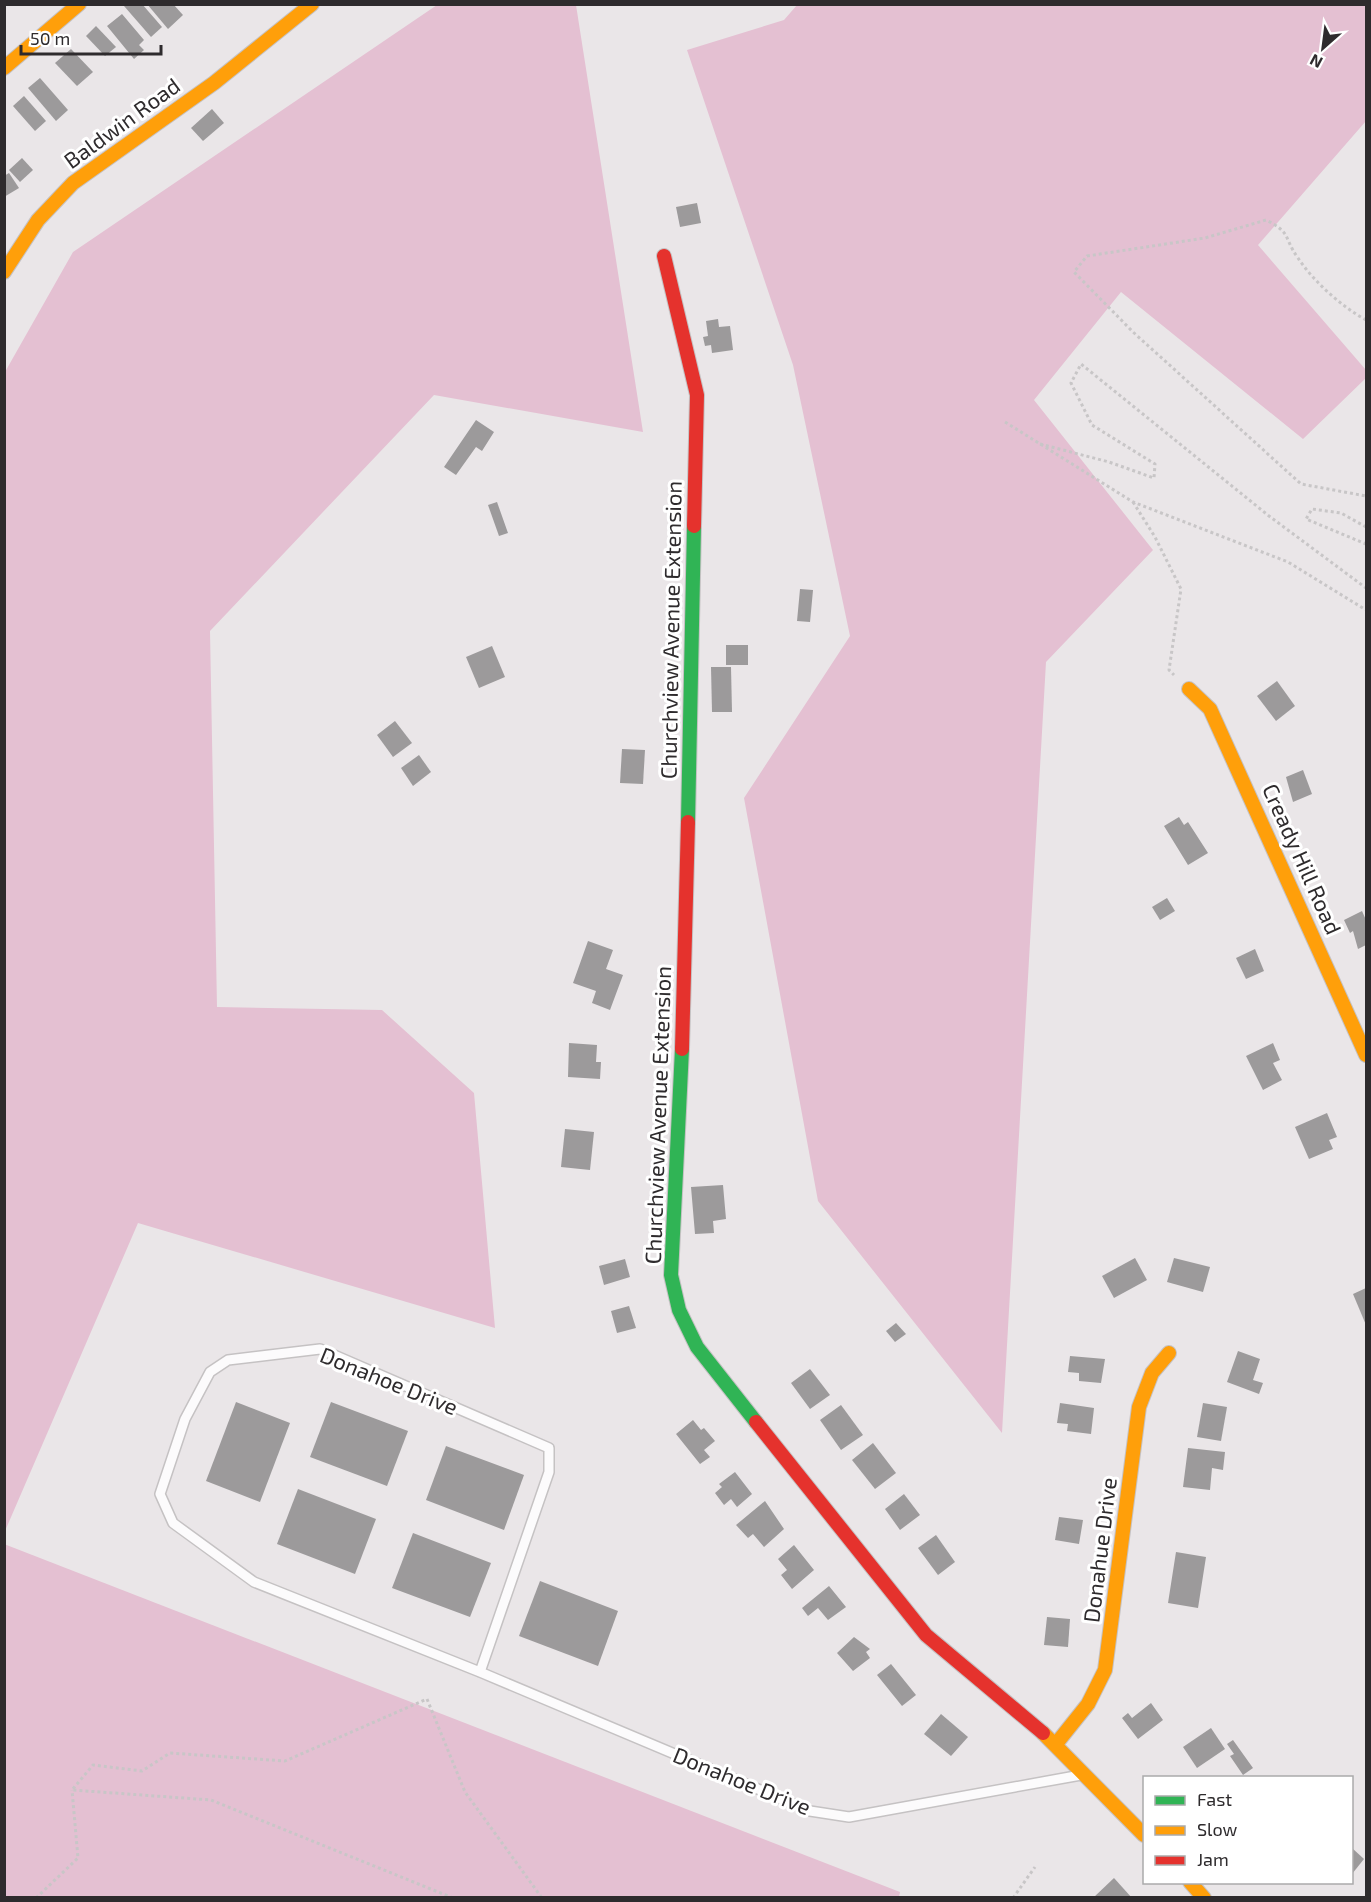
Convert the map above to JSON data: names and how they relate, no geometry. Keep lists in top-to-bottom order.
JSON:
{
  "streets": {
    "street": [
      "Baldwin Road",
      "Churchview Avenue Extension",
      "Cready Hill Road",
      "Donahue Drive"
    ],
    "lane": ["Donahoe Drive"]
  },
  "crossings": [
    ["Churchview Avenue Extension", "Donahoe Drive"],
    ["Churchview Avenue Extension", "Donahue Drive"]
  ],
  "legend": ["Fast", "Slow", "Jam"],
  "scale_bar": "50 m",
  "north": "bottom left"
}
